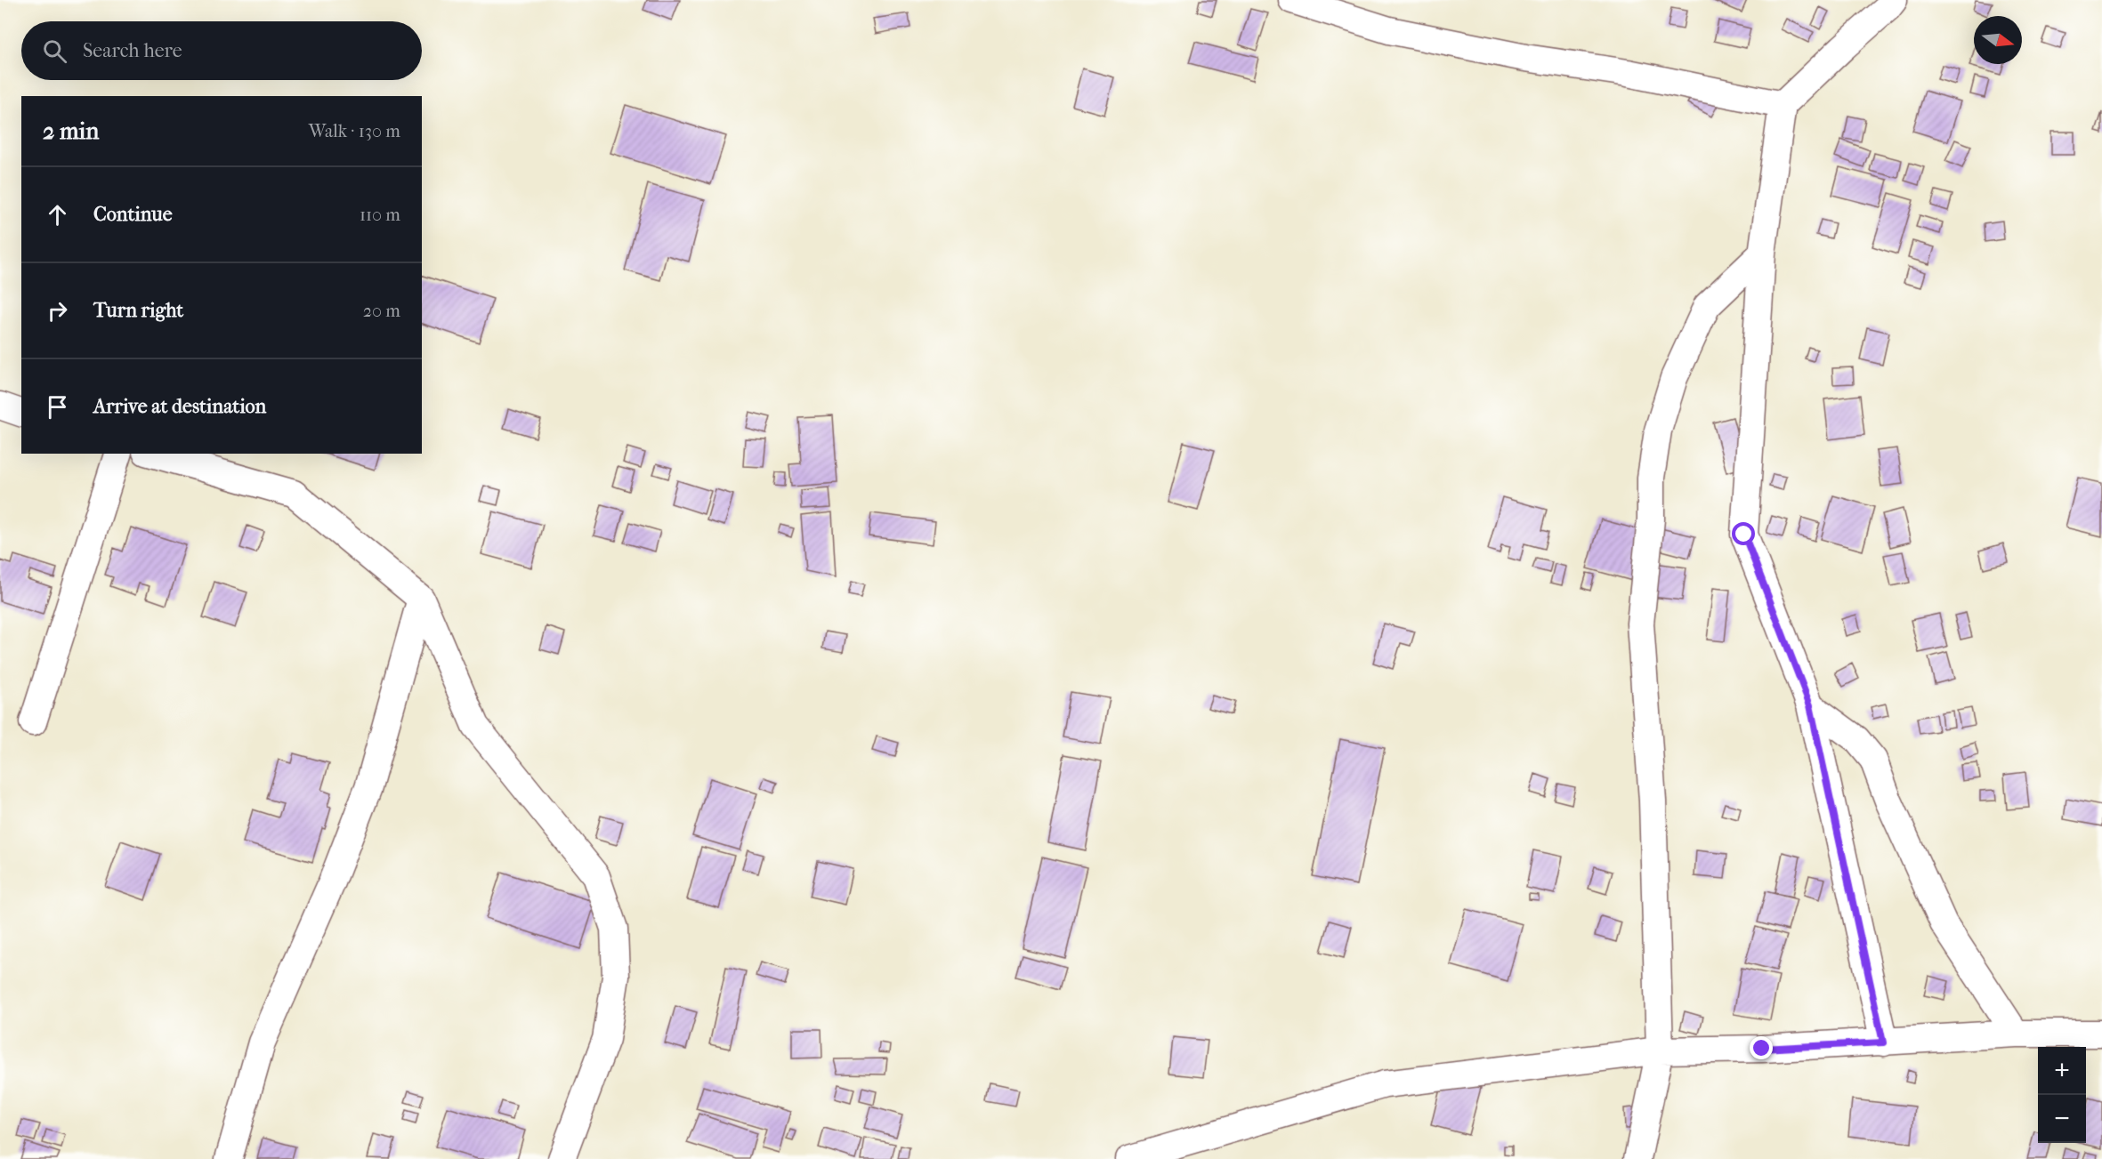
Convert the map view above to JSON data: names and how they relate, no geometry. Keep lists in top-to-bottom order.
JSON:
{
  "north": "right",
  "page": {
    "search": "Search here",
    "heading": ["2 min", "Walk · 130 m"],
    "list": [
      ["Continue", "110 m"],
      ["Turn right", "20 m"],
      "Arrive at destination"
    ],
    "map_buttons": ["+", "−"]
  }
}
